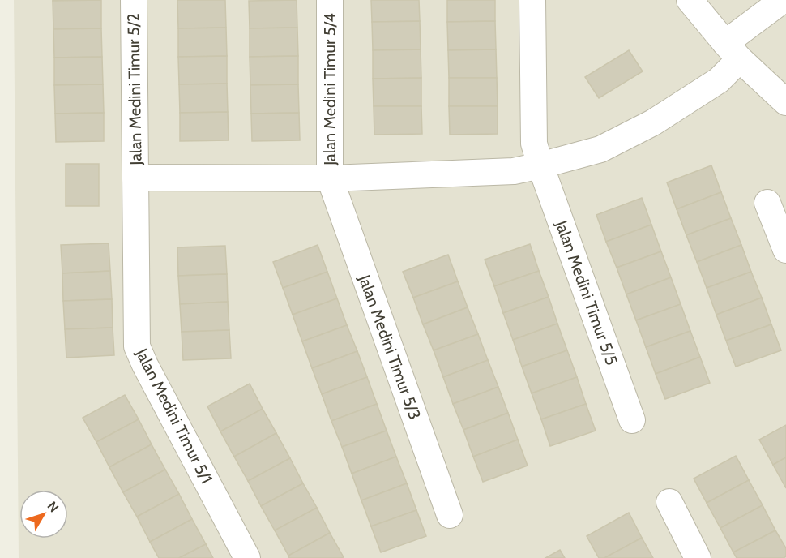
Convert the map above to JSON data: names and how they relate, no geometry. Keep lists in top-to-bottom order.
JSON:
{
  "streets": {
    "street": [
      "Jalan Medini Timur 5/2",
      "Jalan Medini Timur 5/4",
      "Jalan Medini Timur 5/5",
      "Jalan Medini Timur 5/3",
      "Jalan Medini Timur 5/1"
    ]
  },
  "crossings": [
    ["Jalan Medini Timur 5/2", "Jalan Medini Timur 5/1"],
    ["Jalan Medini Timur 5/4", "Jalan Medini Timur 5/3"]
  ],
  "north": "top right"
}
